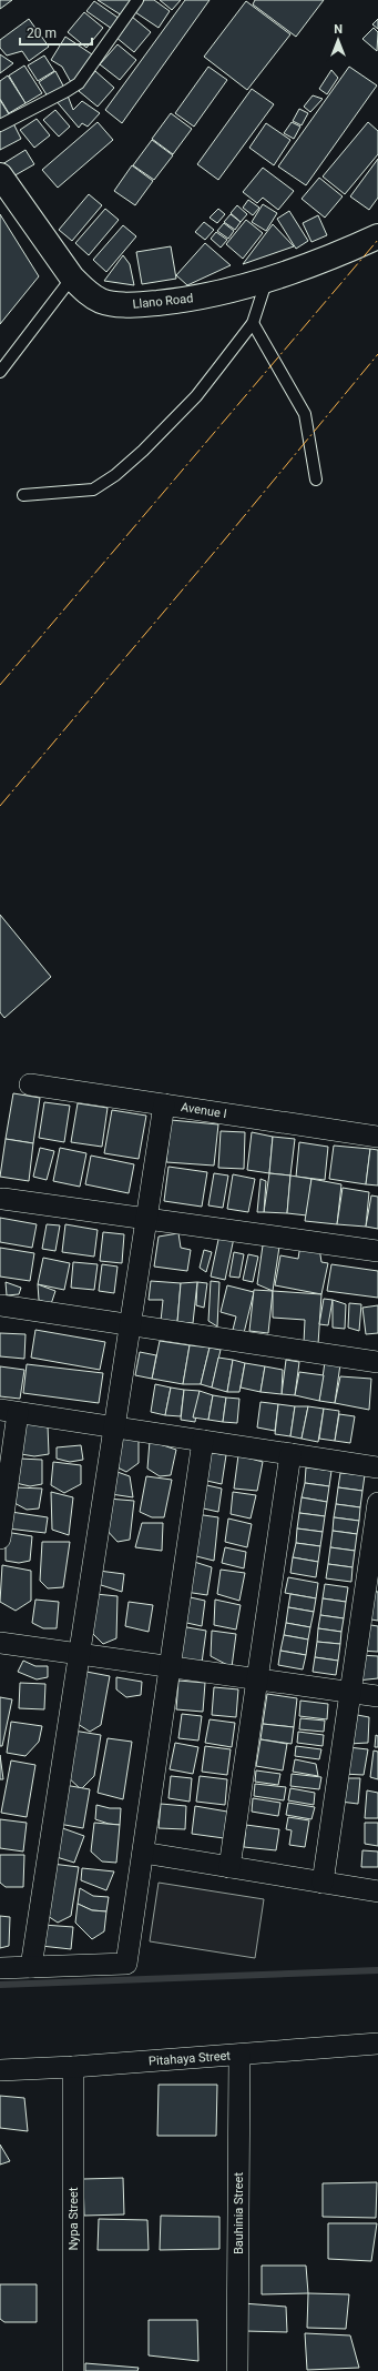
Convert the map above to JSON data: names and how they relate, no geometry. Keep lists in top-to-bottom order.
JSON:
{
  "streets": {
    "main road": ["Llano Road"],
    "street": [
      "Avenue I",
      "Pitahaya Street",
      "Bauhinia Street",
      "Nypa Street"
    ]
  },
  "crossings": [
    ["Pitahaya Street", "Bauhinia Street"],
    ["Pitahaya Street", "Nypa Street"]
  ],
  "scale_bar": "20 m",
  "north": "top"
}
